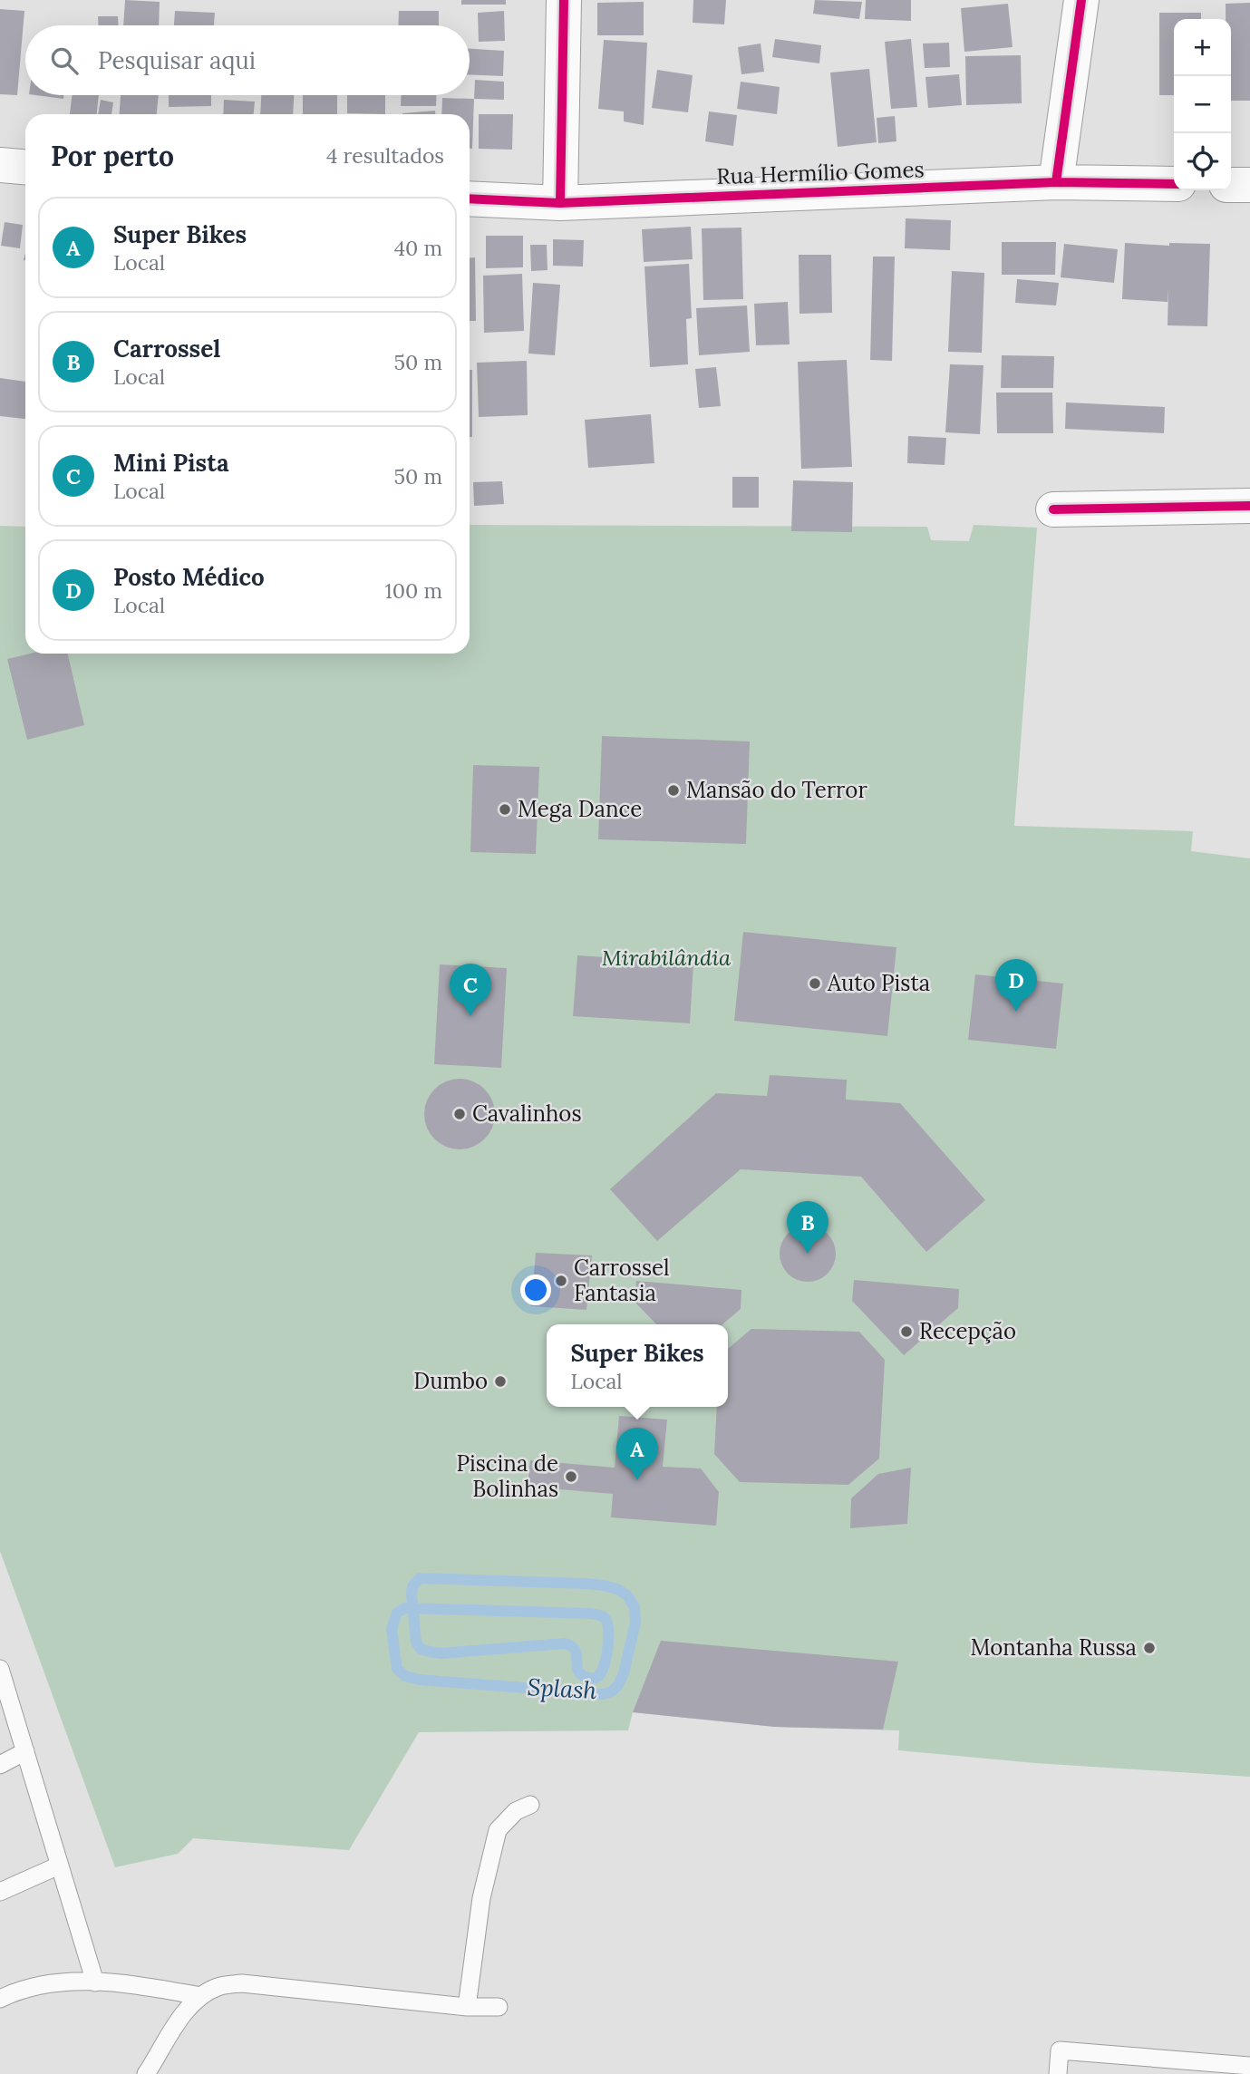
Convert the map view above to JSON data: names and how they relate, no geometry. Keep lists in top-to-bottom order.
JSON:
{
  "streets": {
    "street": ["Rua Hermílio Gomes"]
  },
  "water": ["Splash"],
  "parks": ["Mirabilândia"],
  "places": [
    "Mansão do Terror",
    "Mega Dance",
    "Auto Pista",
    "Cavalinhos",
    "Carrossel Fantasia",
    "Recepção",
    "Dumbo",
    "Piscina de Bolinhas",
    "Montanha Russa"
  ],
  "page": {
    "map_buttons": ["+", "−"],
    "search": "Pesquisar aqui",
    "heading": ["Por perto", "4 resultados"],
    "list": [
      {
        "mark": "A",
        "name": "Super Bikes",
        "note": "Local",
        "value": "40 m"
      },
      {
        "mark": "B",
        "name": "Carrossel",
        "note": "Local",
        "value": "50 m"
      },
      {
        "mark": "C",
        "name": "Mini Pista",
        "note": "Local",
        "value": "50 m"
      },
      {
        "mark": "D",
        "name": "Posto Médico",
        "note": "Local",
        "value": "100 m"
      }
    ],
    "pins": [
      "D",
      "C",
      "B",
      "A"
    ],
    "popup": ["Super Bikes", "Local"]
  }
}
